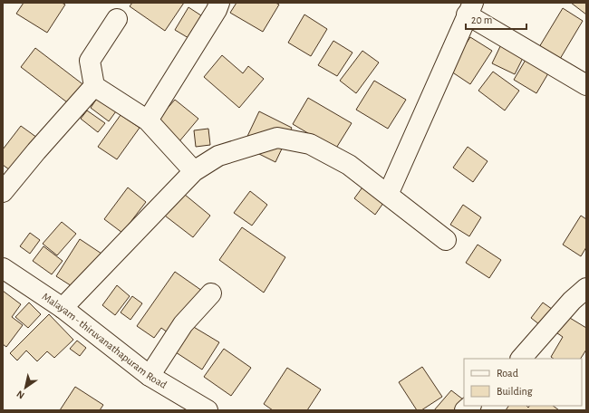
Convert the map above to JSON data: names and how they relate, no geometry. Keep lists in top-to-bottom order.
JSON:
{
  "streets": {
    "street": ["Malayam - thiruvanathapuram Road"]
  },
  "legend": ["Road", "Building"],
  "scale_bar": "20 m",
  "north": "bottom left"
}
